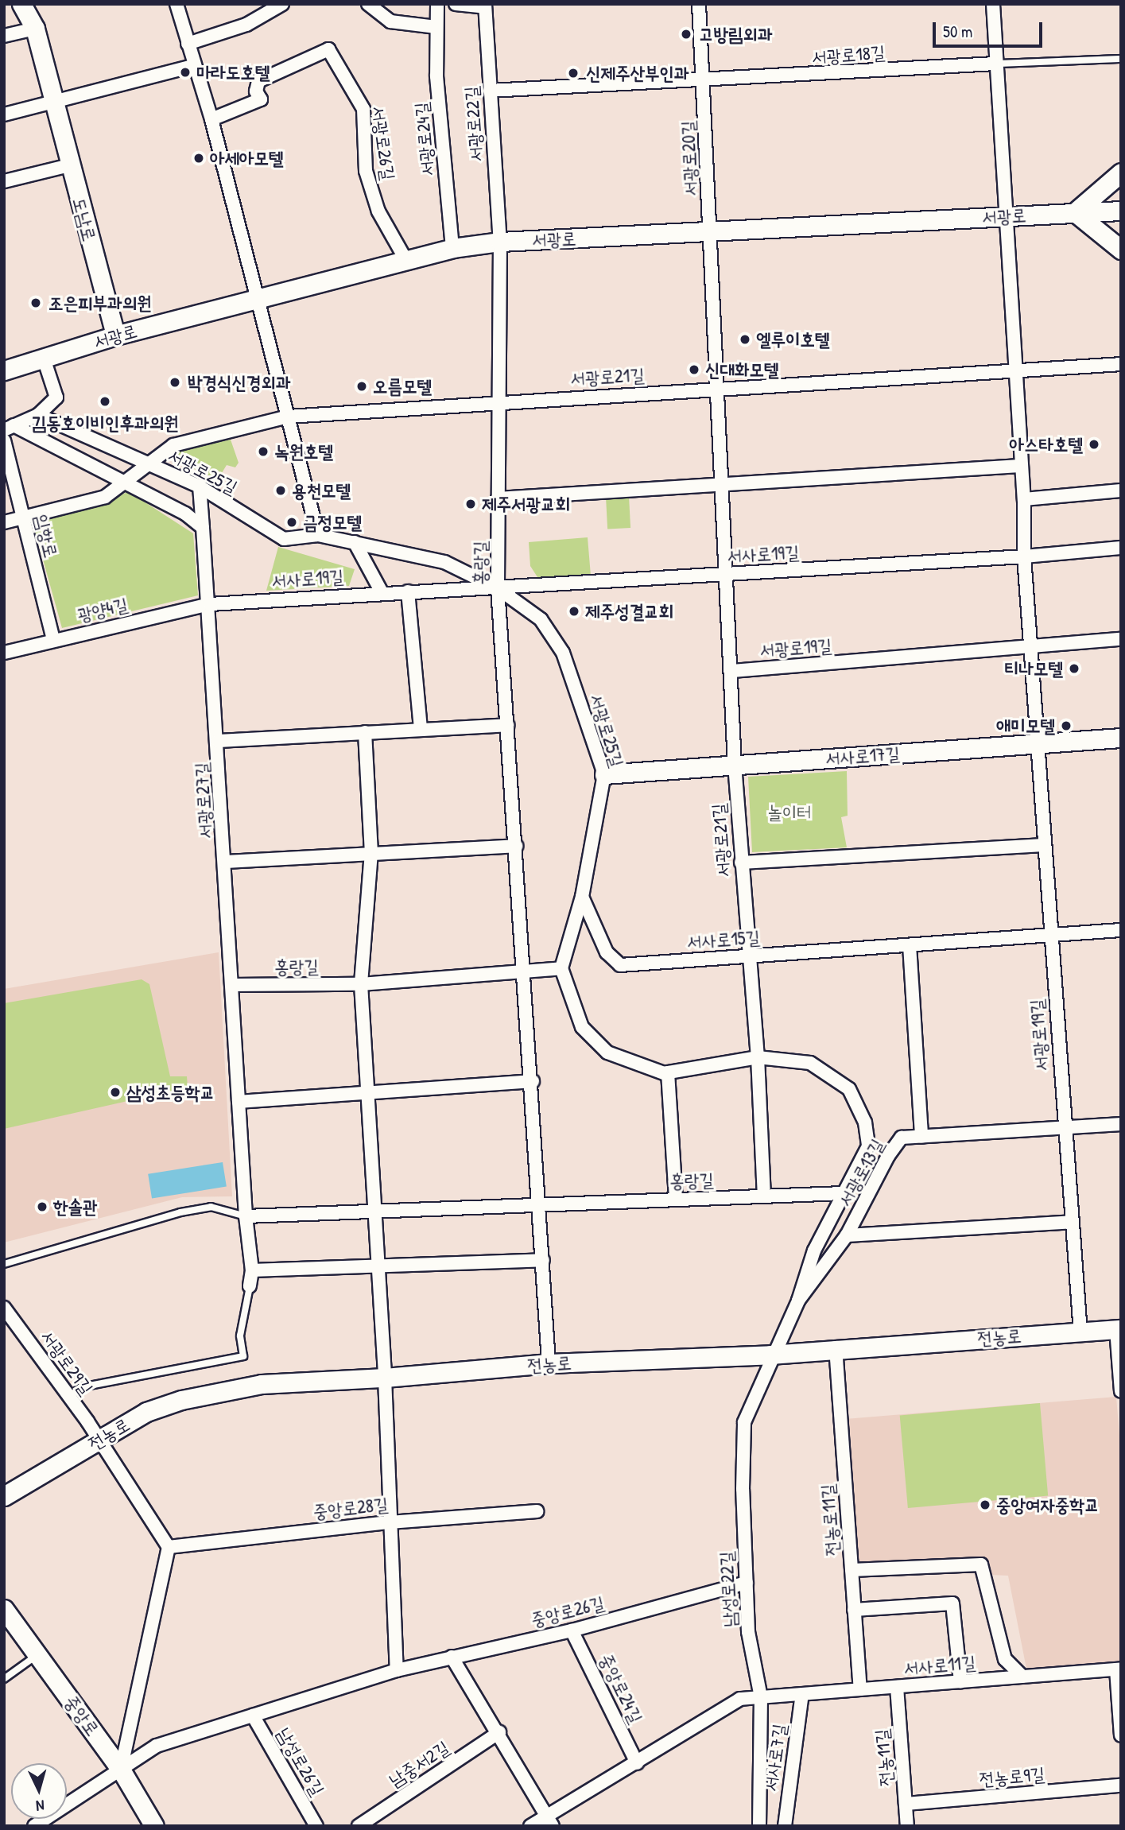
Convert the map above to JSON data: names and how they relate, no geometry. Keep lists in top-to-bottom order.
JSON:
{
  "streets": {
    "street": [
      "서광로18길",
      "서광로22길",
      "서광로24길",
      "서광로26길",
      "서광로20길",
      "서광로",
      "도남로",
      "서광로21길",
      "서광로25길",
      "임항로",
      "서사로19길",
      "홍랑길",
      "광양4길",
      "서광로19길",
      "서사로17길",
      "서광로27길",
      "서사로15길",
      "서광로13길",
      "전농로",
      "서광로29길",
      "중앙로28길",
      "전농로11길",
      "남성로22길",
      "중앙로26길",
      "서사로11길",
      "중앙로24길",
      "중앙로",
      "서사로7길",
      "전농11길",
      "남성로26길",
      "남중서2길",
      "전농로9길"
    ]
  },
  "crossings": [
    ["서광로18길", "서광로20길"],
    ["서광로22길", "서광로"],
    ["서광로22길", "홍랑길"],
    ["서광로24길", "서광로"],
    ["서광로26길", "서광로"],
    ["서광로20길", "서광로"],
    ["서광로20길", "서광로21길"],
    ["서광로", "도남로"],
    ["서광로", "서광로21길"],
    ["서광로", "홍랑길"],
    ["서광로", "서광로19길"],
    ["서광로21길", "서사로19길"],
    ["서광로21길", "홍랑길"],
    ["서광로21길", "서광로19길"],
    ["서광로21길", "서사로17길"],
    ["서광로21길", "서사로15길"],
    ["서광로25길", "서사로19길"],
    ["서광로25길", "홍랑길"],
    ["서광로25길", "서사로17길"],
    ["서광로25길", "서광로27길"],
    ["서광로25길", "서사로15길"],
    ["임항로", "광양4길"],
    ["서사로19길", "홍랑길"],
    ["서사로19길", "광양4길"],
    ["서사로19길", "서광로19길"],
    ["서사로19길", "서광로27길"],
    ["홍랑길", "서광로27길"],
    ["홍랑길", "전농로"],
    ["광양4길", "서광로27길"],
    ["서광로19길", "서사로17길"],
    ["서광로19길", "서사로15길"],
    ["서광로19길", "서광로13길"],
    ["서광로19길", "전농로"],
    ["서광로13길", "전농로"],
    ["서광로13길", "남성로22길"],
    ["전농로", "서광로29길"],
    ["전농로", "전농로11길"],
    ["전농로", "남성로22길"],
    ["전농로11길", "서사로11길"],
    ["남성로22길", "중앙로26길"],
    ["남성로22길", "서사로11길"],
    ["중앙로26길", "중앙로24길"],
    ["중앙로26길", "중앙로"],
    ["중앙로26길", "남성로26길"],
    ["서사로11길", "서사로7길"],
    ["서사로11길", "전농11길"],
    ["전농11길", "전농로9길"]
  ],
  "parks": ["놀이터"],
  "places": [
    "고방림외과",
    "마라도호텔",
    "신제주산부인과",
    "아세아모텔",
    "조은피부과의원",
    "엘루이호텔",
    "신대화모텔",
    "박경식신경외과",
    "오름모텔",
    "김동호이비인후과의원",
    "아스타호텔",
    "녹원호텔",
    "용천모텔",
    "제주서광교회",
    "금정모텔",
    "제주성결교회",
    "티나모텔",
    "애미모텔",
    "삼성초등학교",
    "한솔관",
    "중앙여자중학교"
  ],
  "scale_bar": "50 m",
  "north": "bottom"
}
